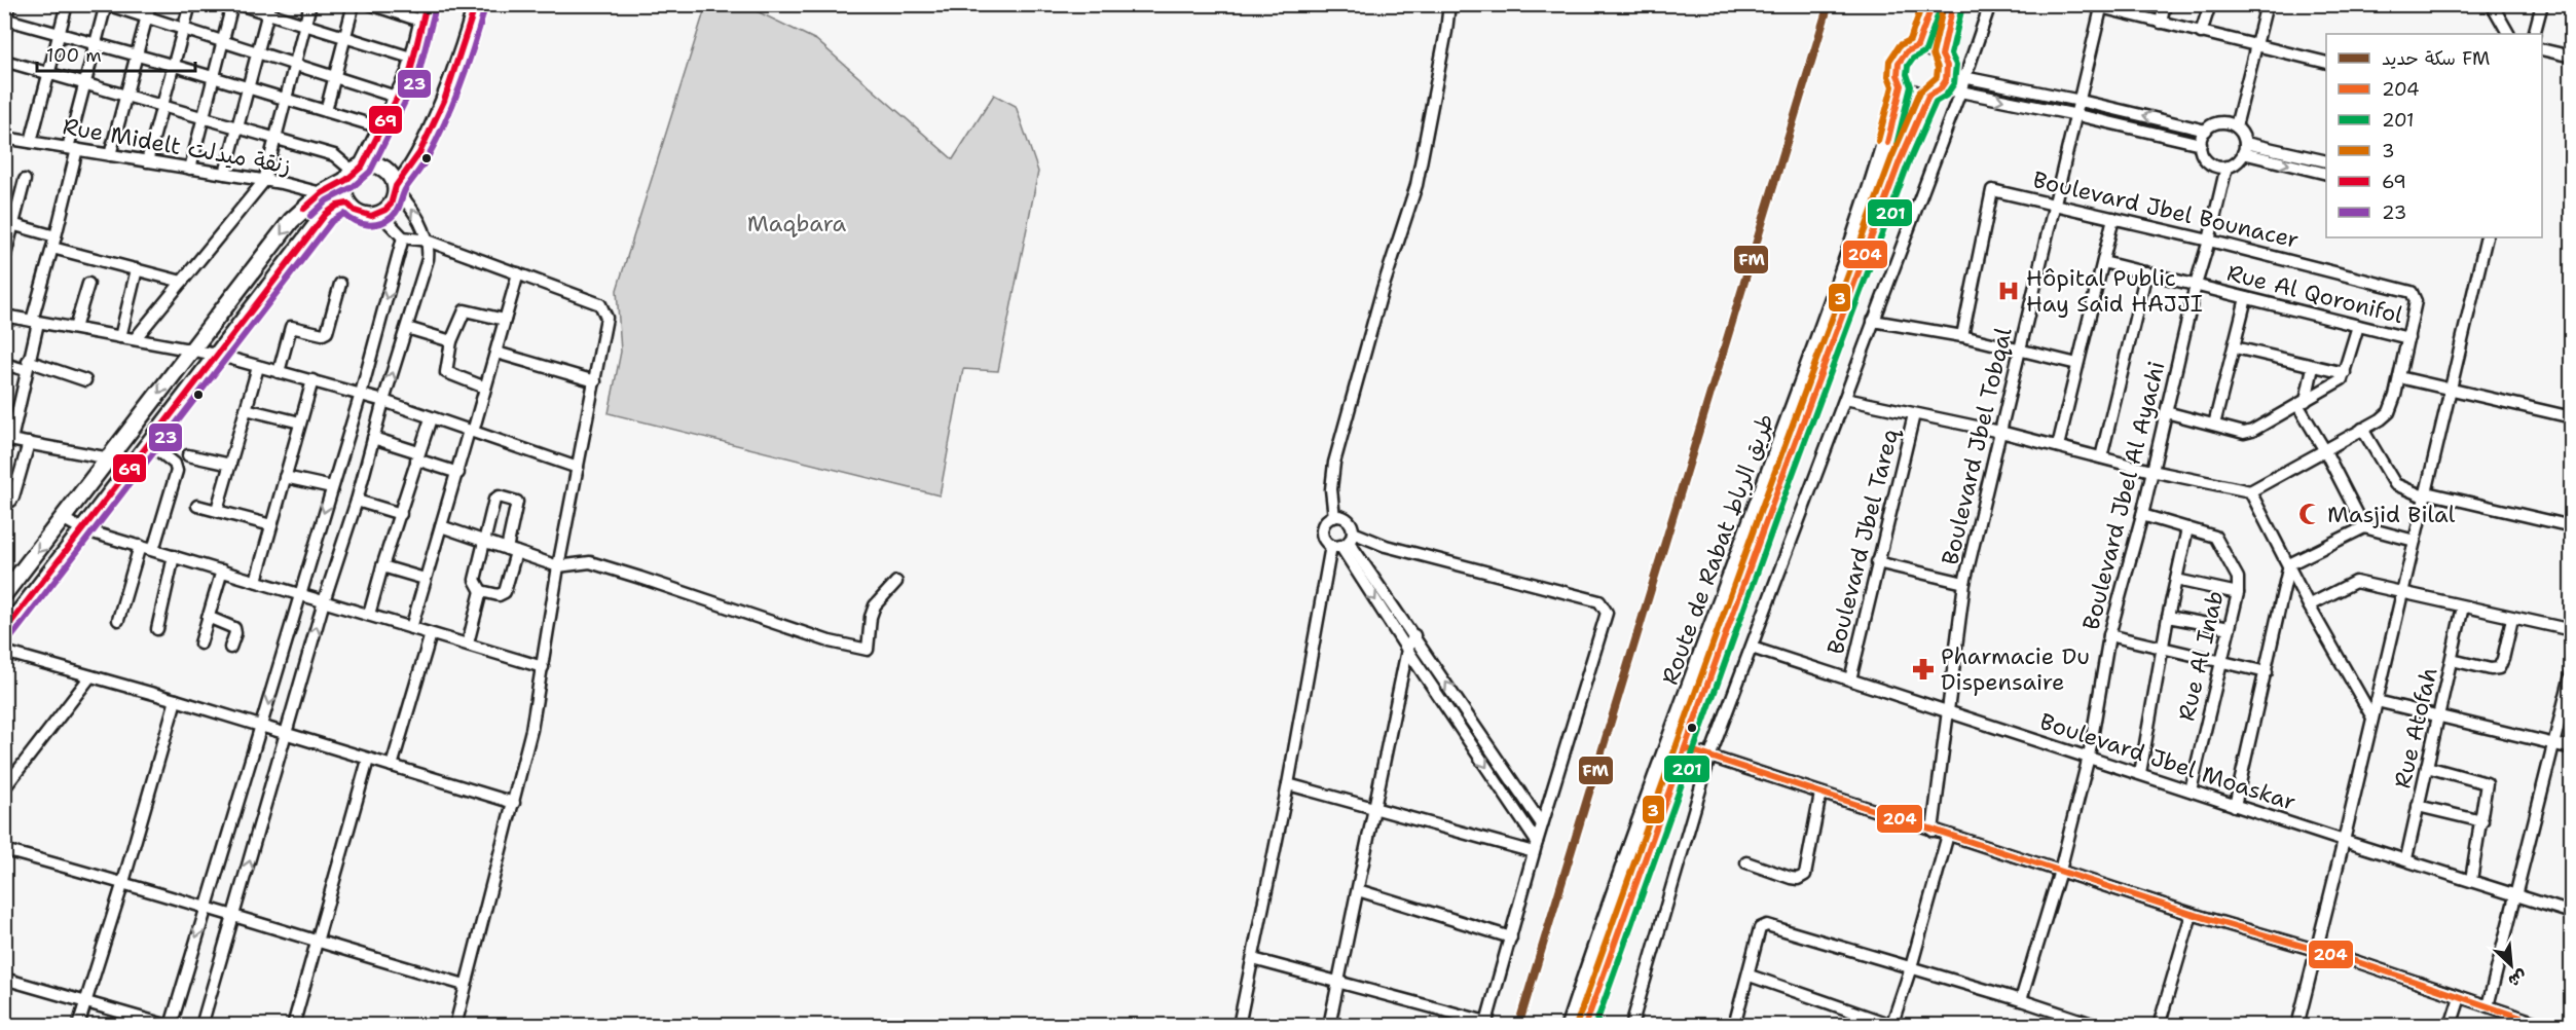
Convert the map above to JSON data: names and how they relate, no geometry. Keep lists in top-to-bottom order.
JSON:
{
  "streets": {
    "main road": ["Route de Rabat طريق الرباط"],
    "street": [
      "Rue Midelt زنقة ميدلت",
      "Boulevard Jbel Bounacer",
      "Rue Al Qoronifol",
      "Boulevard Jbel Tobqal",
      "Boulevard Jbel Al Ayachi",
      "Boulevard Jbel Tareq",
      "Rue Al Inab",
      "Rue Atofah",
      "Boulevard Jbel Moaskar"
    ]
  },
  "crossings": [
    ["Boulevard Jbel Bounacer", "Rue Al Qoronifol"],
    ["Boulevard Jbel Bounacer", "Boulevard Jbel Tobqal"],
    ["Boulevard Jbel Bounacer", "Boulevard Jbel Al Ayachi"],
    ["Rue Al Qoronifol", "Boulevard Jbel Al Ayachi"],
    ["Boulevard Jbel Tobqal", "Boulevard Jbel Moaskar"],
    ["Boulevard Jbel Al Ayachi", "Rue Al Inab"],
    ["Boulevard Jbel Al Ayachi", "Boulevard Jbel Moaskar"],
    ["Boulevard Jbel Tareq", "Boulevard Jbel Moaskar"],
    ["Rue Al Inab", "Boulevard Jbel Moaskar"],
    ["Rue Atofah", "Boulevard Jbel Moaskar"]
  ],
  "parks": ["Maqbara"],
  "places": {
    "hospital": ["Hôpital Public Hay Said HAJJI"],
    "mosque": ["Masjid Bilal"],
    "pharmacy": ["Pharmacie Du Dispensaire"]
  },
  "lines": [
    "rail line FM",
    "transit line 204",
    "transit line 3",
    "transit line 69",
    "transit line 201",
    "transit line 23"
  ],
  "legend": [
    "سكة حديد FM",
    "204",
    "201",
    "3",
    "69",
    "23"
  ],
  "scale_bar": "100 m",
  "north": "bottom right"
}
